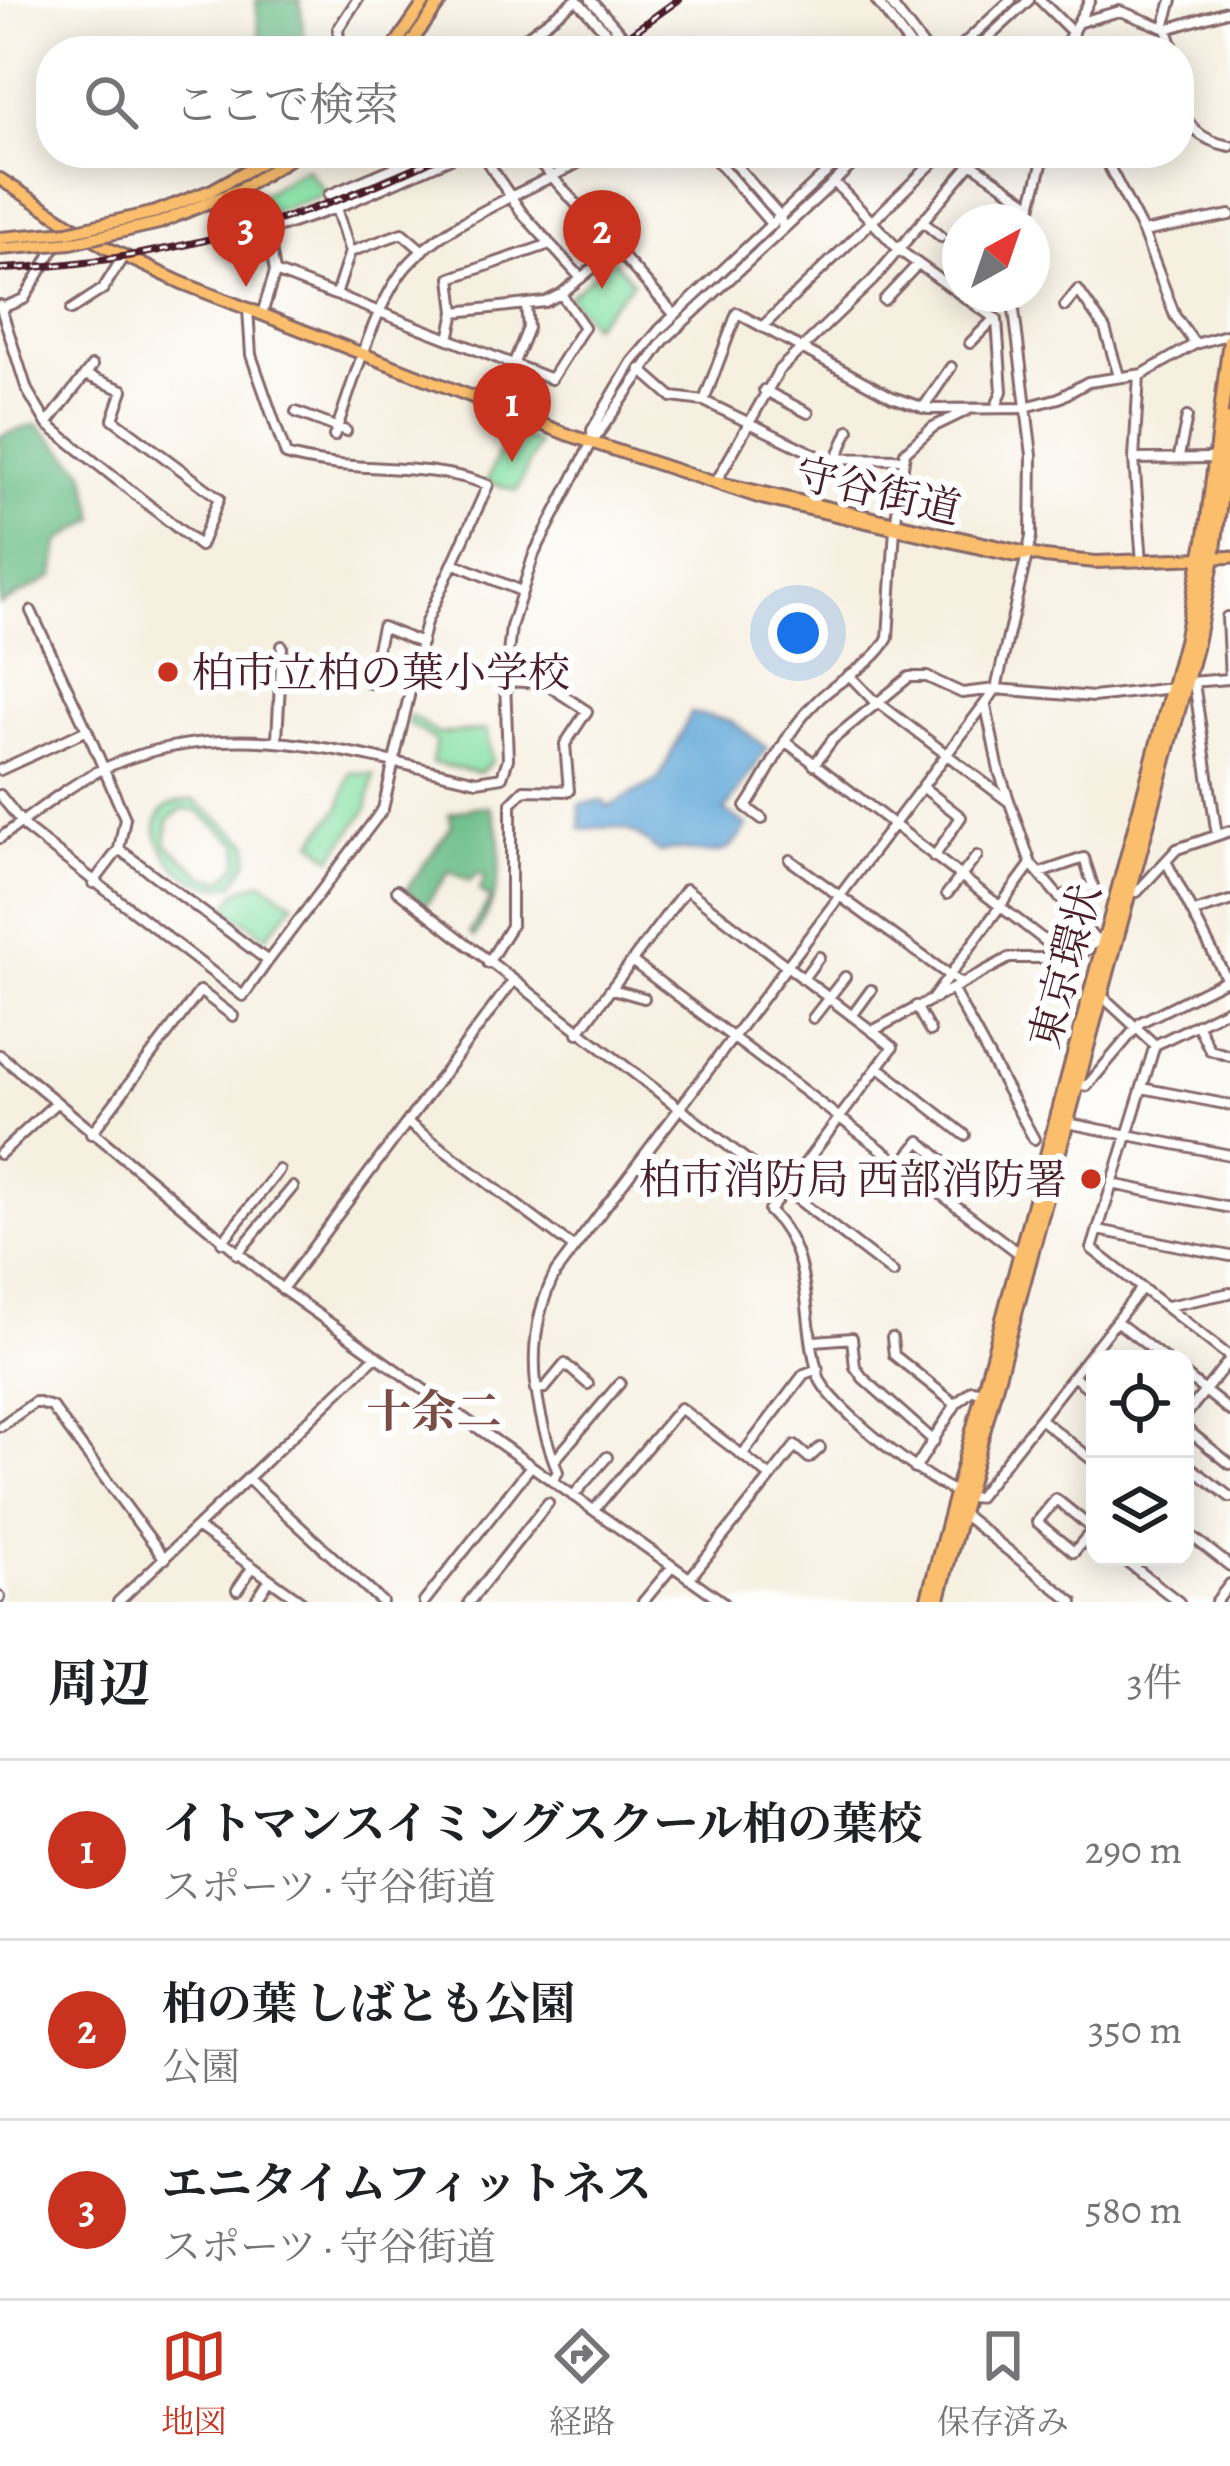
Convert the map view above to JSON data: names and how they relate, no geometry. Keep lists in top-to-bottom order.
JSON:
{
  "streets": {
    "highway": ["東京環状"],
    "main road": ["守谷街道"]
  },
  "crossings": [
    ["守谷街道", "東京環状"]
  ],
  "districts": ["十余二"],
  "places": ["柏市立柏の葉小学校", "柏市消防局 西部消防署"],
  "north": "top right",
  "page": {
    "search": "ここで検索",
    "pins": ["3", "2", "1"],
    "heading": ["周辺", "3件"],
    "list": [
      {
        "mark": "1",
        "name": "イトマンスイミングスクール柏の葉校",
        "note": "スポーツ · 守谷街道",
        "value": "290 m"
      },
      {
        "mark": "2",
        "name": "柏の葉 しばとも公園",
        "note": "公園",
        "value": "350 m"
      },
      {
        "mark": "3",
        "name": "エニタイムフィットネス",
        "note": "スポーツ · 守谷街道",
        "value": "580 m"
      }
    ],
    "nav": ["地図", "経路", "保存済み"]
  }
}
